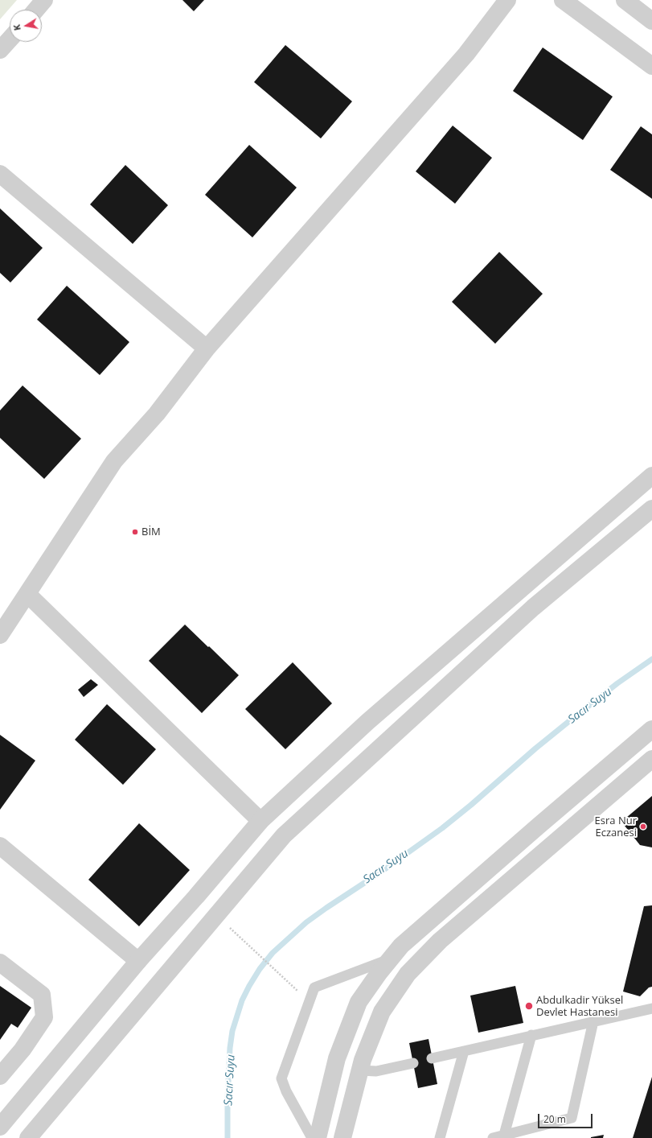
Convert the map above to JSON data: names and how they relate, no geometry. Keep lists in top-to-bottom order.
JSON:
{
  "water": ["Sacır Suyu"],
  "places": ["BİM", "Esra Nur Eczanesi", "Abdulkadir Yüksel Devlet Hastanesi"],
  "scale_bar": "20 m",
  "north": "left"
}
